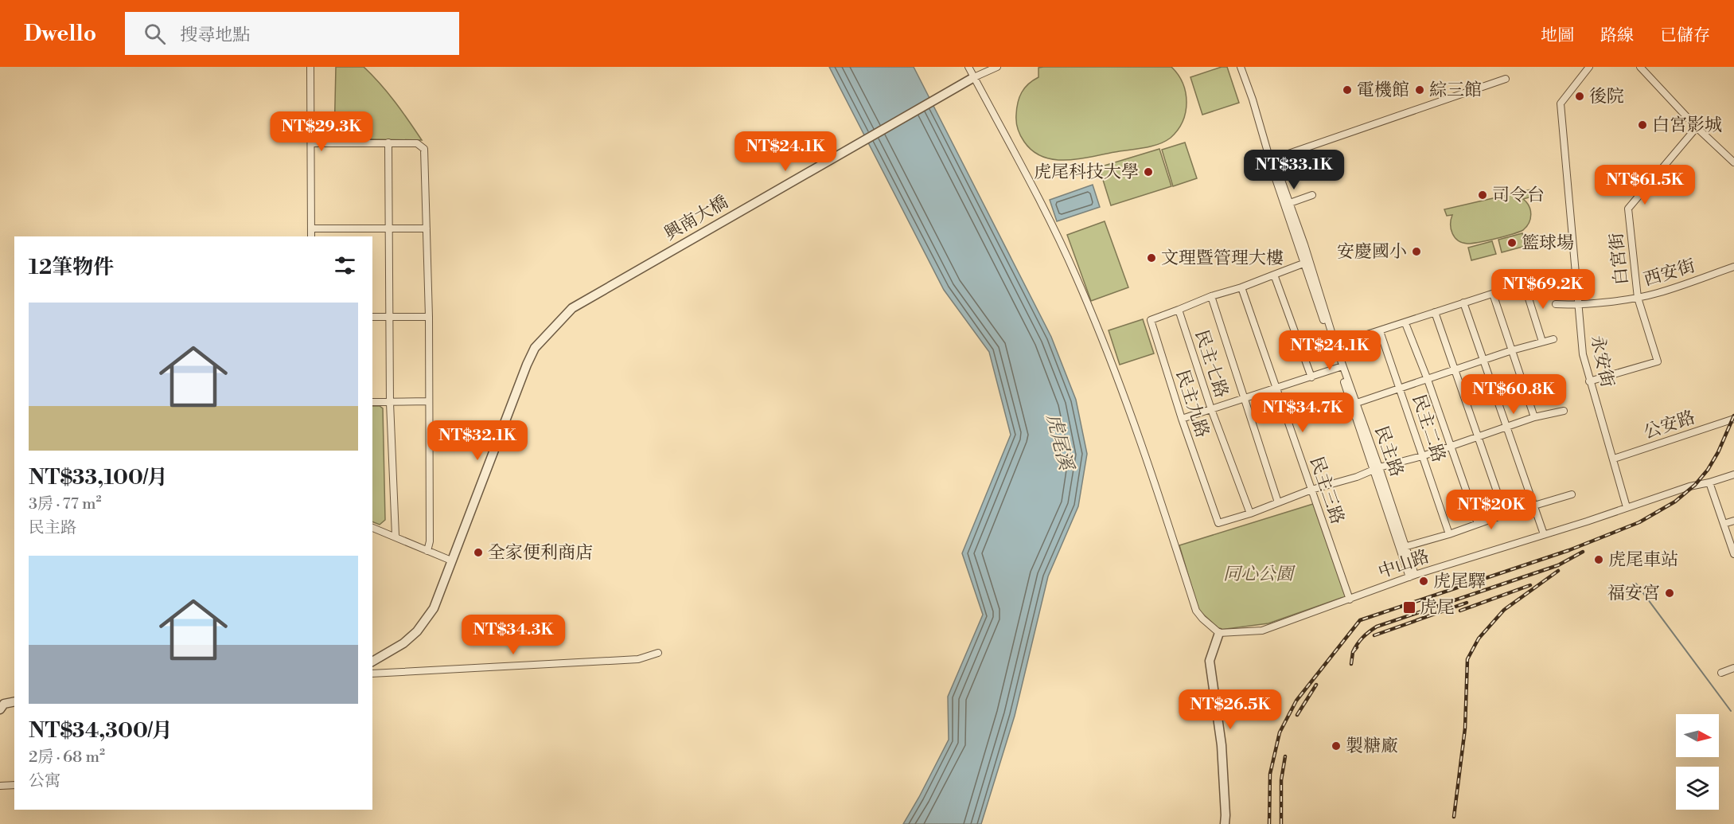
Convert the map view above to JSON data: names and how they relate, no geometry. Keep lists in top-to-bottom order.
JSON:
{
  "streets": {
    "street": [
      "興南大橋",
      "白宮街",
      "西安街",
      "永安街",
      "民主七路",
      "民主九路",
      "公安路",
      "民主二路",
      "民主路",
      "民主三路",
      "中山路"
    ]
  },
  "crossings": [
    ["白宮街", "西安街"],
    ["白宮街", "永安街"],
    ["西安街", "永安街"],
    ["永安街", "公安路"],
    ["永安街", "中山路"],
    ["民主七路", "民主九路"],
    ["民主路", "中山路"],
    ["民主三路", "中山路"]
  ],
  "water": ["虎尾溪"],
  "parks": ["同心公園"],
  "places": {
    "other": [
      "電機館",
      "綜三館",
      "後院",
      "白宮影城",
      "虎尾科技大學",
      "司令台",
      "籃球場",
      "安慶國小",
      "文理暨管理大樓",
      "全家便利商店",
      "虎尾車站",
      "虎尾驛",
      "福安宮",
      "製糖廠"
    ],
    "transit": ["虎尾"]
  },
  "north": "right",
  "page": {
    "header": "Dwello",
    "search": "搜尋地點",
    "nav": ["地圖", "路線", "已儲存"],
    "price": [
      "NT$29.3K",
      "NT$24.1K",
      "NT$33.1K",
      "NT$61.5K",
      "NT$69.2K",
      "NT$24.1K",
      "NT$60.8K",
      "NT$34.7K",
      "NT$32.1K",
      "NT$20K",
      "NT$34.3K",
      "NT$26.5K"
    ],
    "heading": "12筆物件",
    "list": [
      {
        "name": "NT$33,100/月",
        "note": "3房 · 77 m² · 民主路"
      },
      {
        "name": "NT$34,300/月",
        "note": "2房 · 68 m² · 公寓"
      }
    ]
  }
}
